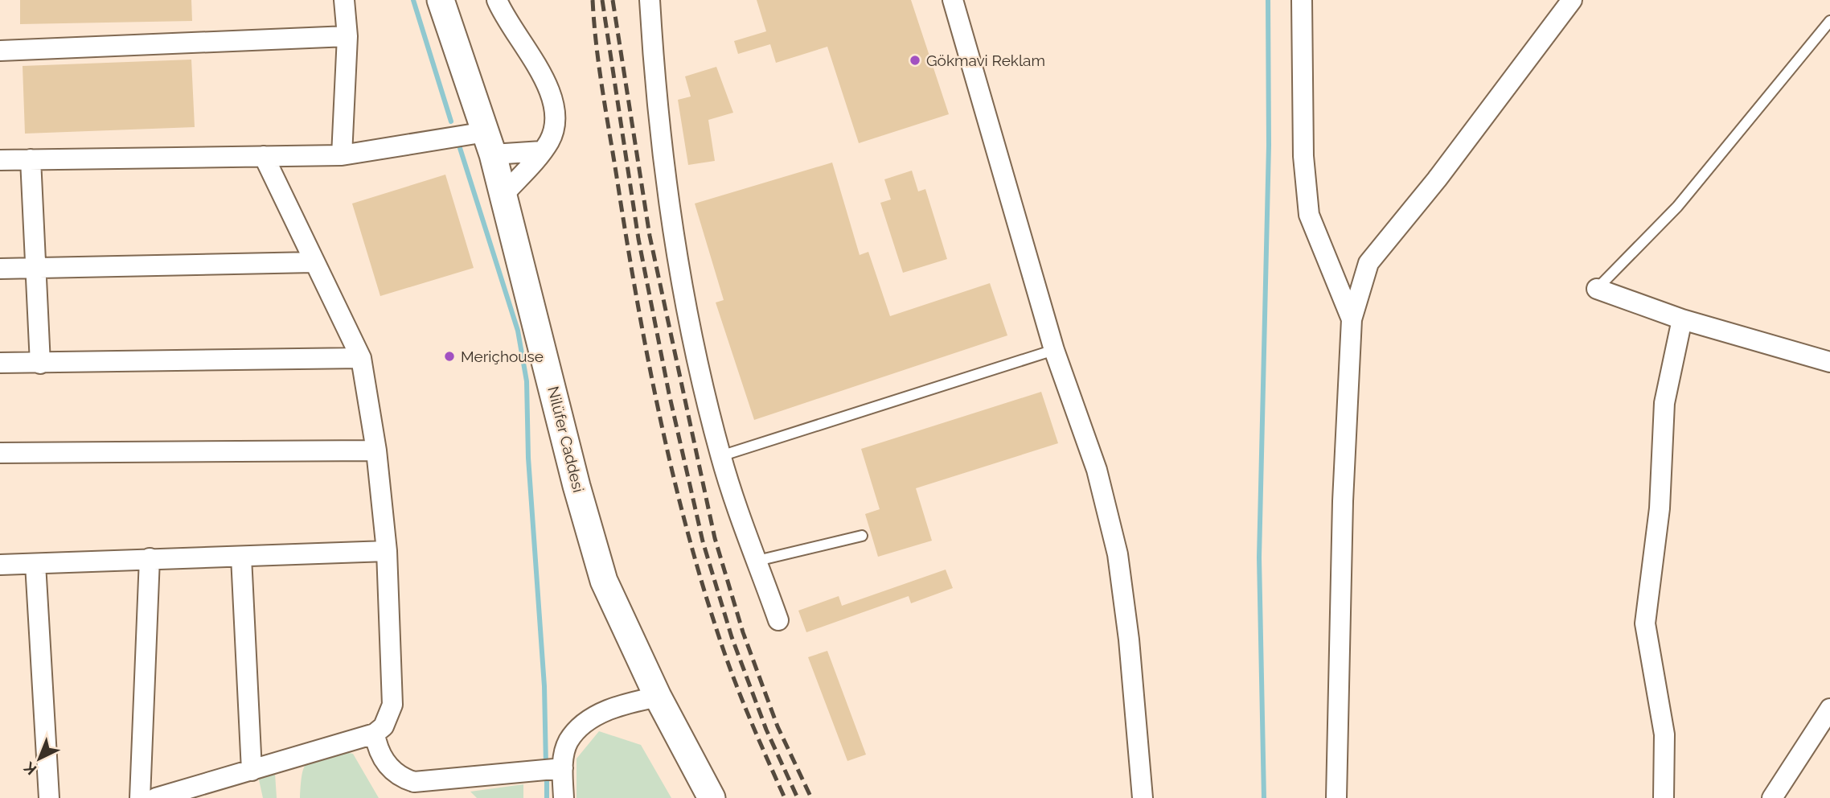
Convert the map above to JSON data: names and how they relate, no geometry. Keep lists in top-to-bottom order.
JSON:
{
  "streets": {
    "main road": ["Nilüfer Caddesi"]
  },
  "places": ["Gökmavi Reklam", "Meriçhouse"],
  "north": "bottom left"
}
